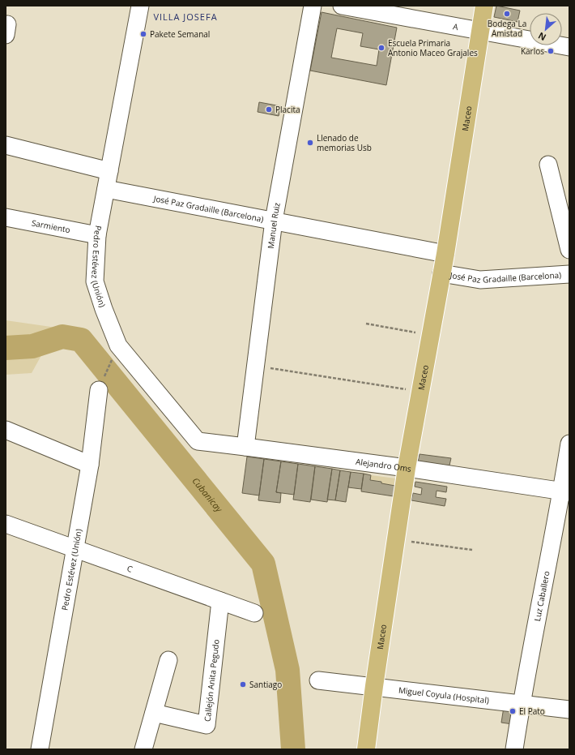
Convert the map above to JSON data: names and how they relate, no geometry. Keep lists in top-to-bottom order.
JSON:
{
  "streets": {
    "main road": ["Maceo"],
    "street": [
      "A",
      "José Paz Gradaille (Barcelona)",
      "Manuel Ruiz",
      "Sarmiento",
      "Pedro Estévez (Unión)",
      "Alejandro Oms",
      "C",
      "Luz Caballero",
      "Callejón Anita Pegudo",
      "Miguel Coyula (Hospital)"
    ]
  },
  "crossings": [
    ["A", "Maceo"],
    ["Maceo", "José Paz Gradaille (Barcelona)"],
    ["Maceo", "Alejandro Oms"],
    ["Maceo", "Miguel Coyula (Hospital)"],
    ["José Paz Gradaille (Barcelona)", "Manuel Ruiz"],
    ["José Paz Gradaille (Barcelona)", "Pedro Estévez (Unión)"],
    ["Manuel Ruiz", "Alejandro Oms"],
    ["Sarmiento", "Pedro Estévez (Unión)"],
    ["Pedro Estévez (Unión)", "Alejandro Oms"],
    ["Pedro Estévez (Unión)", "C"],
    ["Alejandro Oms", "Luz Caballero"],
    ["C", "Callejón Anita Pegudo"],
    ["Luz Caballero", "Miguel Coyula (Hospital)"]
  ],
  "districts": ["VILLA JOSEFA"],
  "water": ["Cubanicay"],
  "places": [
    "Bodega La Amistad",
    "Pakete Semanal",
    "Escuela Primaria Antonio Maceo Grajales",
    "Karlos",
    "Placita",
    "Llenado de memorias Usb",
    "Santiago",
    "El Pato"
  ],
  "north": "bottom left"
}
